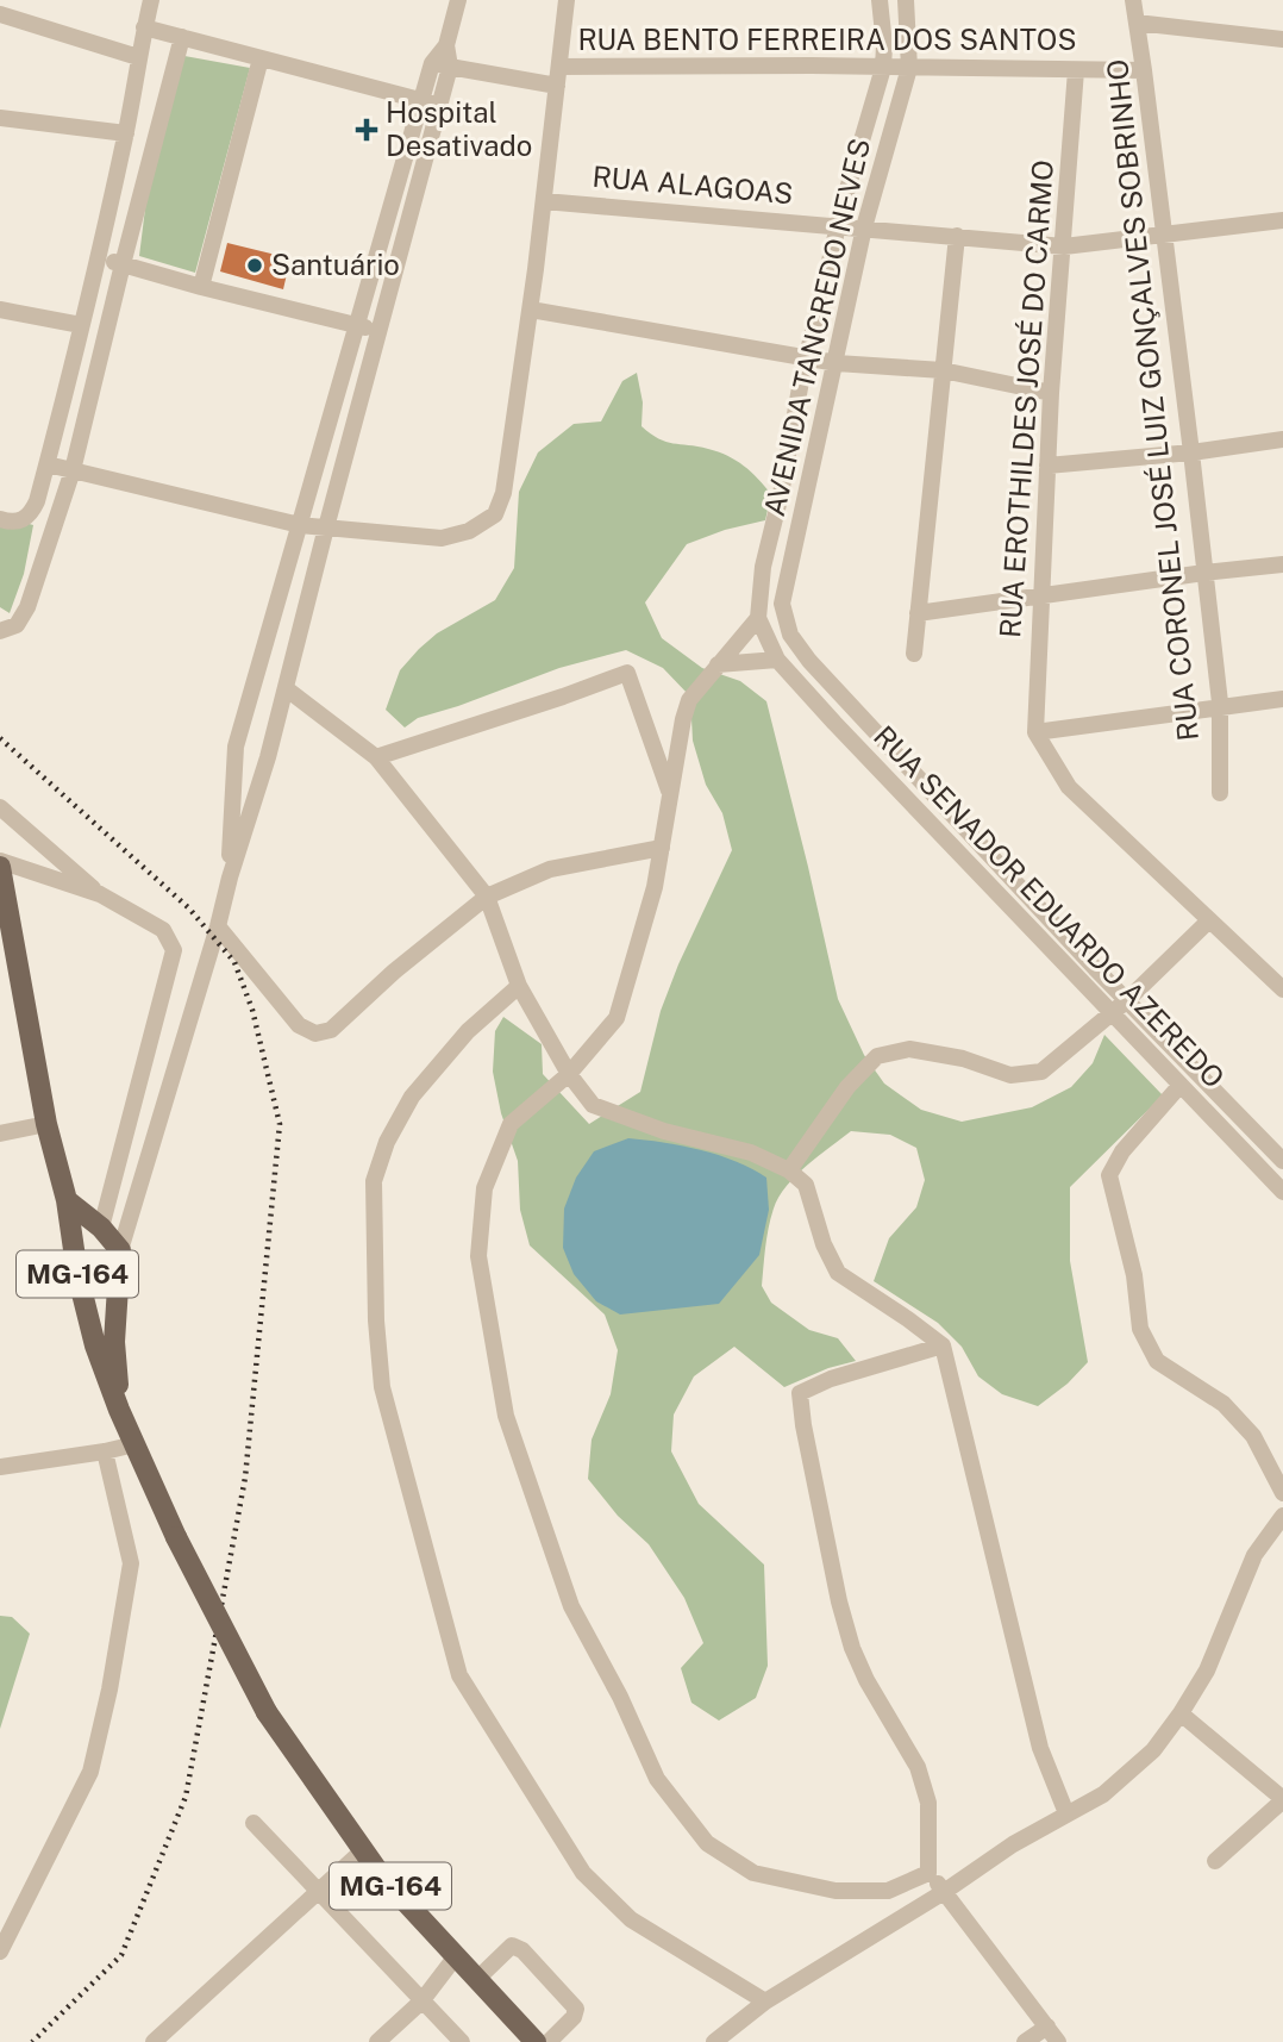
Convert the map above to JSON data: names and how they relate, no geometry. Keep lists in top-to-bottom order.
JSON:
{
  "streets": {
    "main road": ["MG-164"],
    "street": [
      "RUA BENTO FERREIRA DOS SANTOS",
      "RUA ALAGOAS",
      "AVENIDA TANCREDO NEVES",
      "RUA EROTHILDES JOSÉ DO CARMO",
      "RUA CORONEL JOSÉ LUIZ GONÇALVES SOBRINHO",
      "RUA SENADOR EDUARDO AZEREDO"
    ]
  },
  "crossings": [
    ["RUA BENTO FERREIRA DOS SANTOS", "AVENIDA TANCREDO NEVES"],
    ["RUA BENTO FERREIRA DOS SANTOS", "RUA EROTHILDES JOSÉ DO CARMO"],
    ["RUA BENTO FERREIRA DOS SANTOS", "RUA CORONEL JOSÉ LUIZ GONÇALVES SOBRINHO"],
    ["RUA ALAGOAS", "AVENIDA TANCREDO NEVES"],
    ["RUA ALAGOAS", "RUA EROTHILDES JOSÉ DO CARMO"],
    ["RUA ALAGOAS", "RUA CORONEL JOSÉ LUIZ GONÇALVES SOBRINHO"],
    ["AVENIDA TANCREDO NEVES", "RUA SENADOR EDUARDO AZEREDO"]
  ],
  "places": {
    "health": ["Hospital Desativado"],
    "other": ["Santuário"]
  }
}
